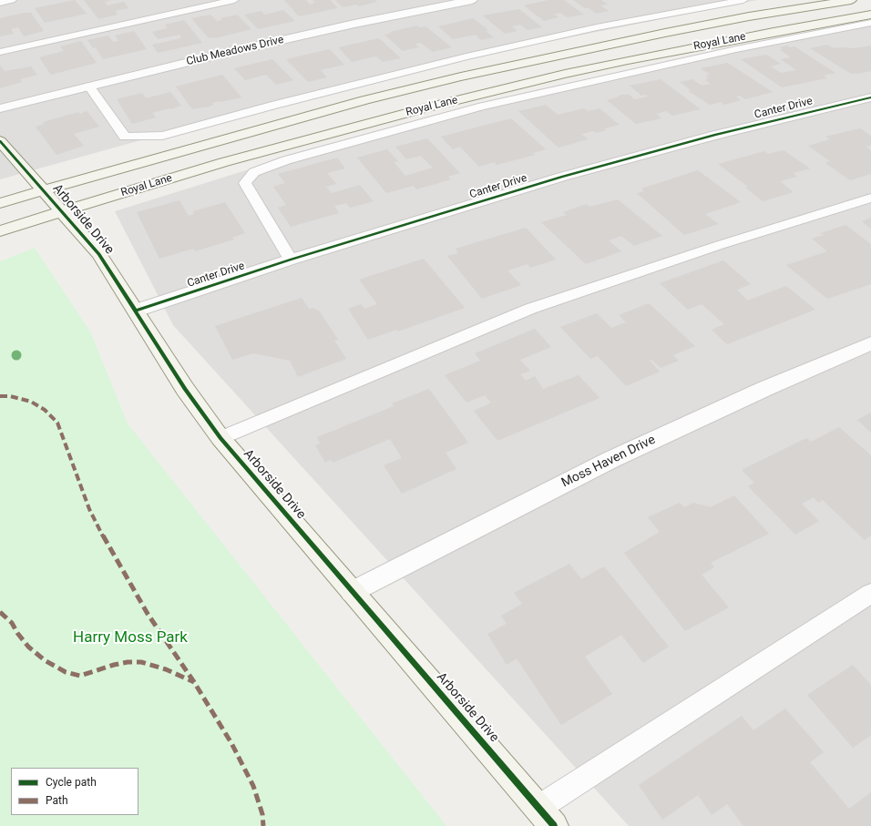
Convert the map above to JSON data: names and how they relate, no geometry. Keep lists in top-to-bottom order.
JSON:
{
  "streets": {
    "main road": ["Royal Lane", "Arborside Drive"],
    "street": ["Club Meadows Drive", "Canter Drive", "Moss Haven Drive"]
  },
  "crossings": [
    ["Royal Lane", "Arborside Drive"],
    ["Canter Drive", "Arborside Drive"],
    ["Arborside Drive", "Moss Haven Drive"]
  ],
  "parks": ["Harry Moss Park"],
  "legend": ["Cycle path", "Path"]
}
